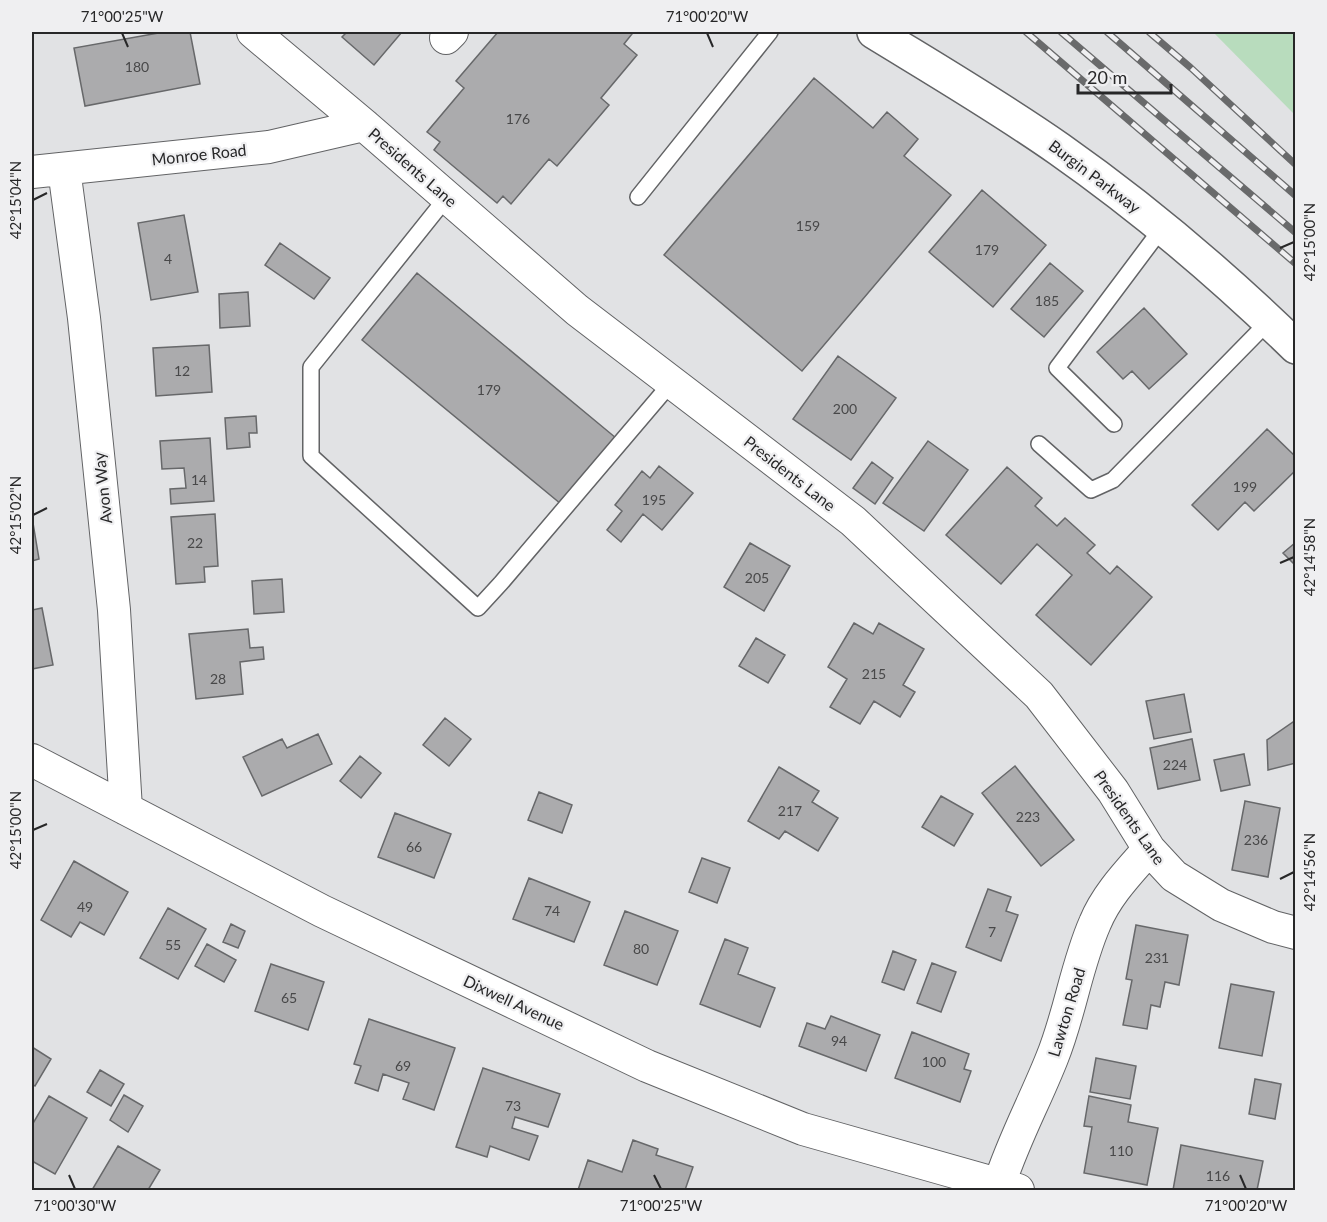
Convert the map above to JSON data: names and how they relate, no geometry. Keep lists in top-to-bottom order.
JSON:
{
  "streets": {
    "main road": ["Burgin Parkway"],
    "street": [
      "Monroe Road",
      "Presidents Lane",
      "Avon Way",
      "Dixwell Avenue",
      "Lawton Road"
    ]
  },
  "crossings": [
    ["Monroe Road", "Presidents Lane"],
    ["Monroe Road", "Avon Way"],
    ["Presidents Lane", "Lawton Road"],
    ["Avon Way", "Dixwell Avenue"],
    ["Dixwell Avenue", "Lawton Road"]
  ],
  "house_numbers": [
    "180",
    "176",
    "159",
    "179",
    "4",
    "185",
    "12",
    "179",
    "200",
    "14",
    "199",
    "195",
    "22",
    "205",
    "215",
    "28",
    "224",
    "217",
    "223",
    "236",
    "66",
    "49",
    "74",
    "7",
    "55",
    "80",
    "231",
    "65",
    "94",
    "100",
    "69",
    "73",
    "110",
    "116"
  ],
  "scale_bar": "20 m",
  "coordinates": [
    "71°00'25\"W",
    "71°00'20\"W",
    "42°15'04\"N",
    "42°15'00\"N",
    "42°15'02\"N",
    "42°14'58\"N",
    "42°14'56\"N",
    "71°00'30\"W"
  ]
}
